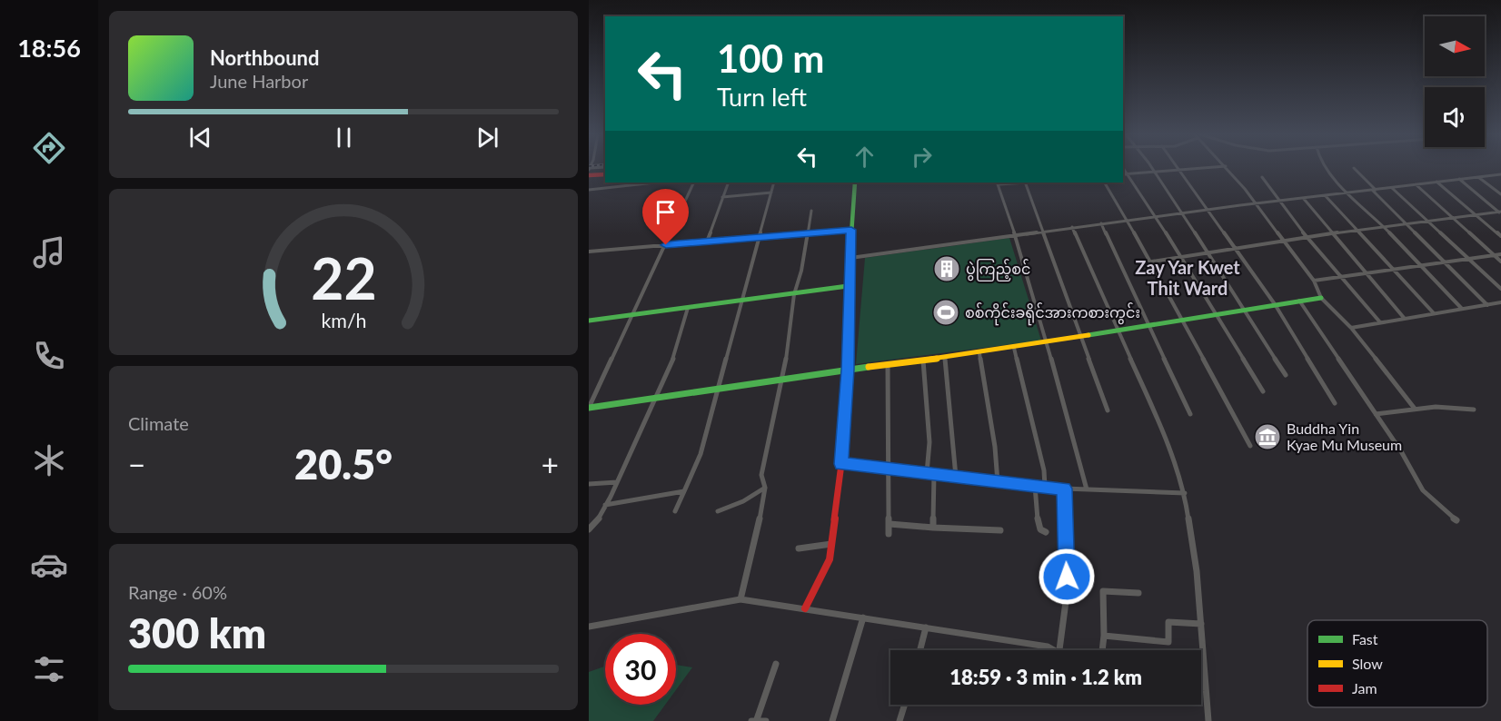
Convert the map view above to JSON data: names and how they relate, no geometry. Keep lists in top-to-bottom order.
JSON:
{
  "districts": ["Zay Yar Kwet Thit Ward"],
  "places": {
    "building": ["ပွဲကြည့်စင်"],
    "sports": ["စစ်ကိုင်းခရိုင်အားကစားကွင်း"],
    "museum": ["Buddha Yin Kyae Mu Museum"]
  },
  "legend": ["Fast", "Slow", "Jam"],
  "north": "right",
  "page": {
    "tabs": "18:56",
    "turn": ["100 m", "Turn left"],
    "song": ["Northbound", "June Harbor"],
    "tile": [
      "Climate",
      ["Range · 60%", "300 km"]
    ],
    "heat": ["−", "20.5°", "+"],
    "limit": "30",
    "trip": "18:59 · 3 min · 1.2 km",
    "gauge": ["22", "km/h"]
  }
}
